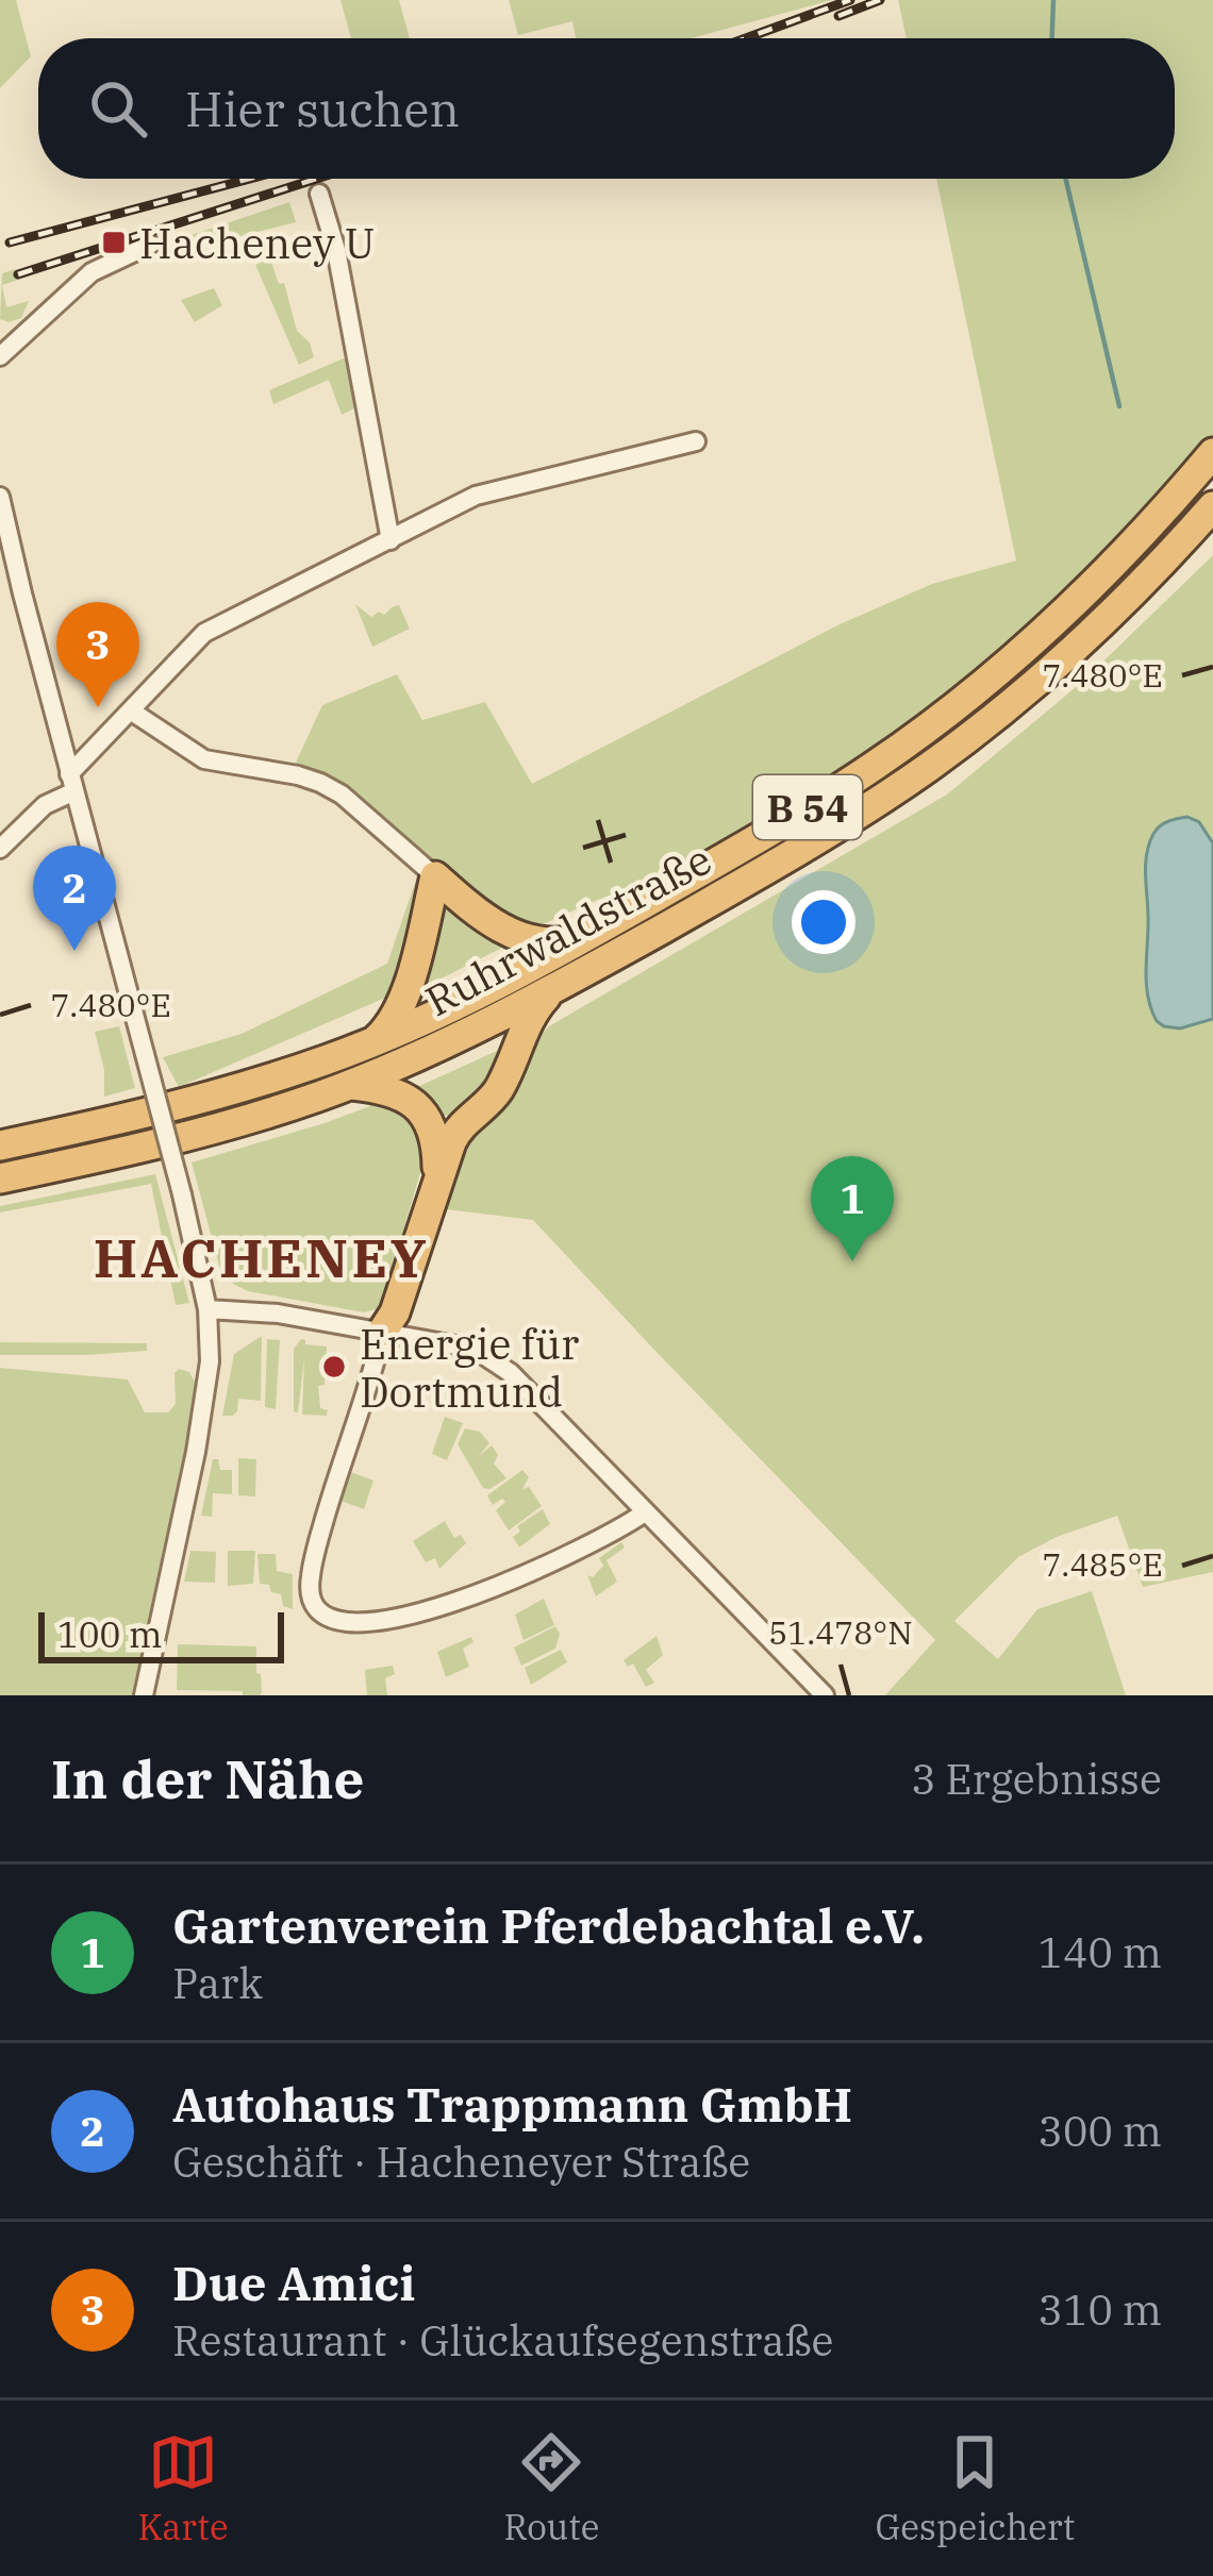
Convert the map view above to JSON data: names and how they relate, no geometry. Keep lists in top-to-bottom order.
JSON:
{
  "streets": {
    "highway": ["B 54", "Ruhrwaldstraße"]
  },
  "districts": ["HACHENEY"],
  "places": {
    "transit": ["Hacheney U"],
    "other": ["Energie für Dortmund"]
  },
  "scale_bar": "100 m",
  "page": {
    "search": "Hier suchen",
    "pins": ["3", "2", "1"],
    "scale": "100 m",
    "heading": ["In der Nähe", "3 Ergebnisse"],
    "list": [
      {
        "mark": "1",
        "name": "Gartenverein Pferdebachtal e.V.",
        "note": "Park",
        "value": "140 m"
      },
      {
        "mark": "2",
        "name": "Autohaus Trappmann GmbH",
        "note": "Geschäft · Hacheneyer Straße",
        "value": "300 m"
      },
      {
        "mark": "3",
        "name": "Due Amici",
        "note": "Restaurant · Glückaufsegenstraße",
        "value": "310 m"
      }
    ],
    "nav": ["Karte", "Route", "Gespeichert"]
  },
  "coordinates": ["7.480°E", "7.485°E", "51.478°N"]
}
